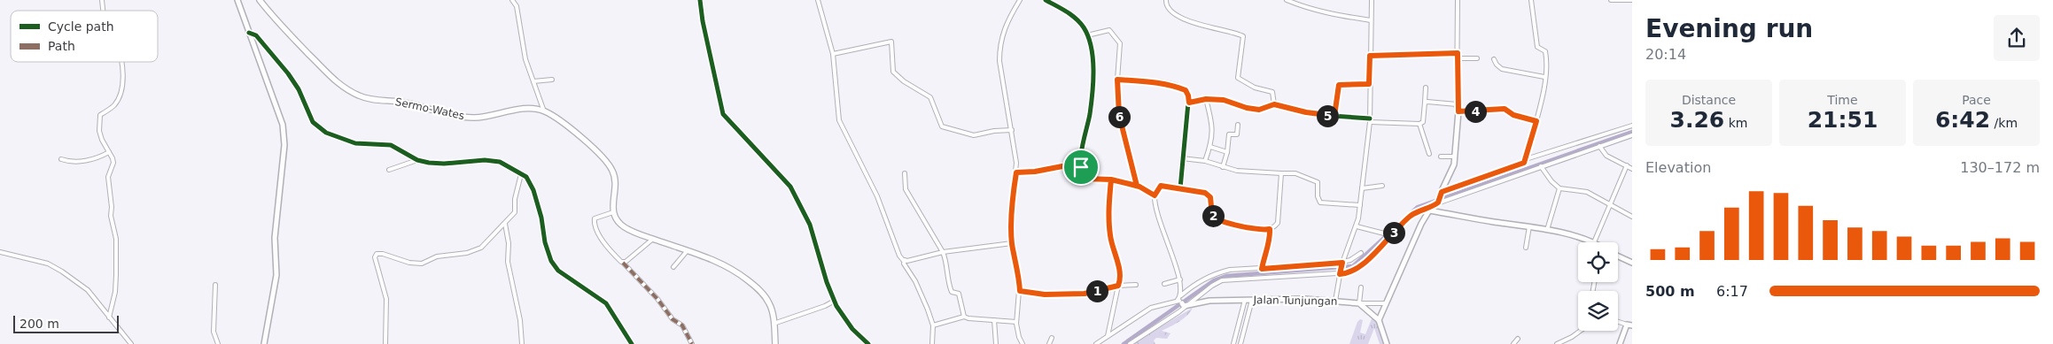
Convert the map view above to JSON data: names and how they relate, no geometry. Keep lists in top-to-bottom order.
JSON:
{
  "streets": {
    "main road": ["Sermo-Wates"],
    "street": ["Jalan Tunjungan"]
  },
  "legend": ["Cycle path", "Path"],
  "scale_bar": "200 m",
  "page": {
    "heading": ["Evening run", "20:14"],
    "stats": [
      ["Distance", "3.26 km"],
      ["Time", "21:51"],
      ["Pace", "6:42 /km"]
    ],
    "pins": [
      "4",
      "5",
      "6",
      "2",
      "3",
      "1"
    ],
    "chart": ["Elevation", "130–172 m"],
    "list": [
      {
        "name": "500 m",
        "note": "6:17"
      }
    ],
    "scale": "200 m"
  }
}
